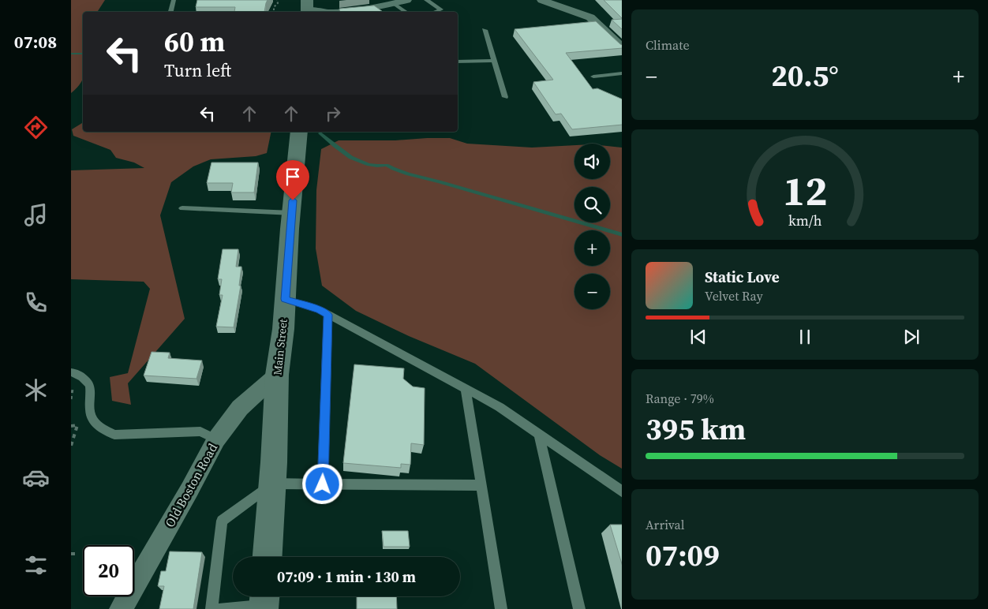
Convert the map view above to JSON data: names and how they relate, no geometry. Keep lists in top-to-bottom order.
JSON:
{
  "streets": {
    "main road": ["Main Street"],
    "street": ["Old Boston Road"]
  },
  "crossings": [
    ["Main Street", "Old Boston Road"]
  ],
  "page": {
    "tabs": "07:08",
    "tile": [
      "Climate",
      ["Range · 79%", "395 km"],
      ["Arrival", "07:09"]
    ],
    "turn": ["60 m", "Turn left"],
    "heat": ["−", "20.5°", "+"],
    "map_buttons": ["+", "−"],
    "song": ["Static Love", "Velvet Ray"],
    "limit": "20",
    "trip": "07:09 · 1 min · 130 m",
    "gauge": ["12", "km/h"]
  }
}
